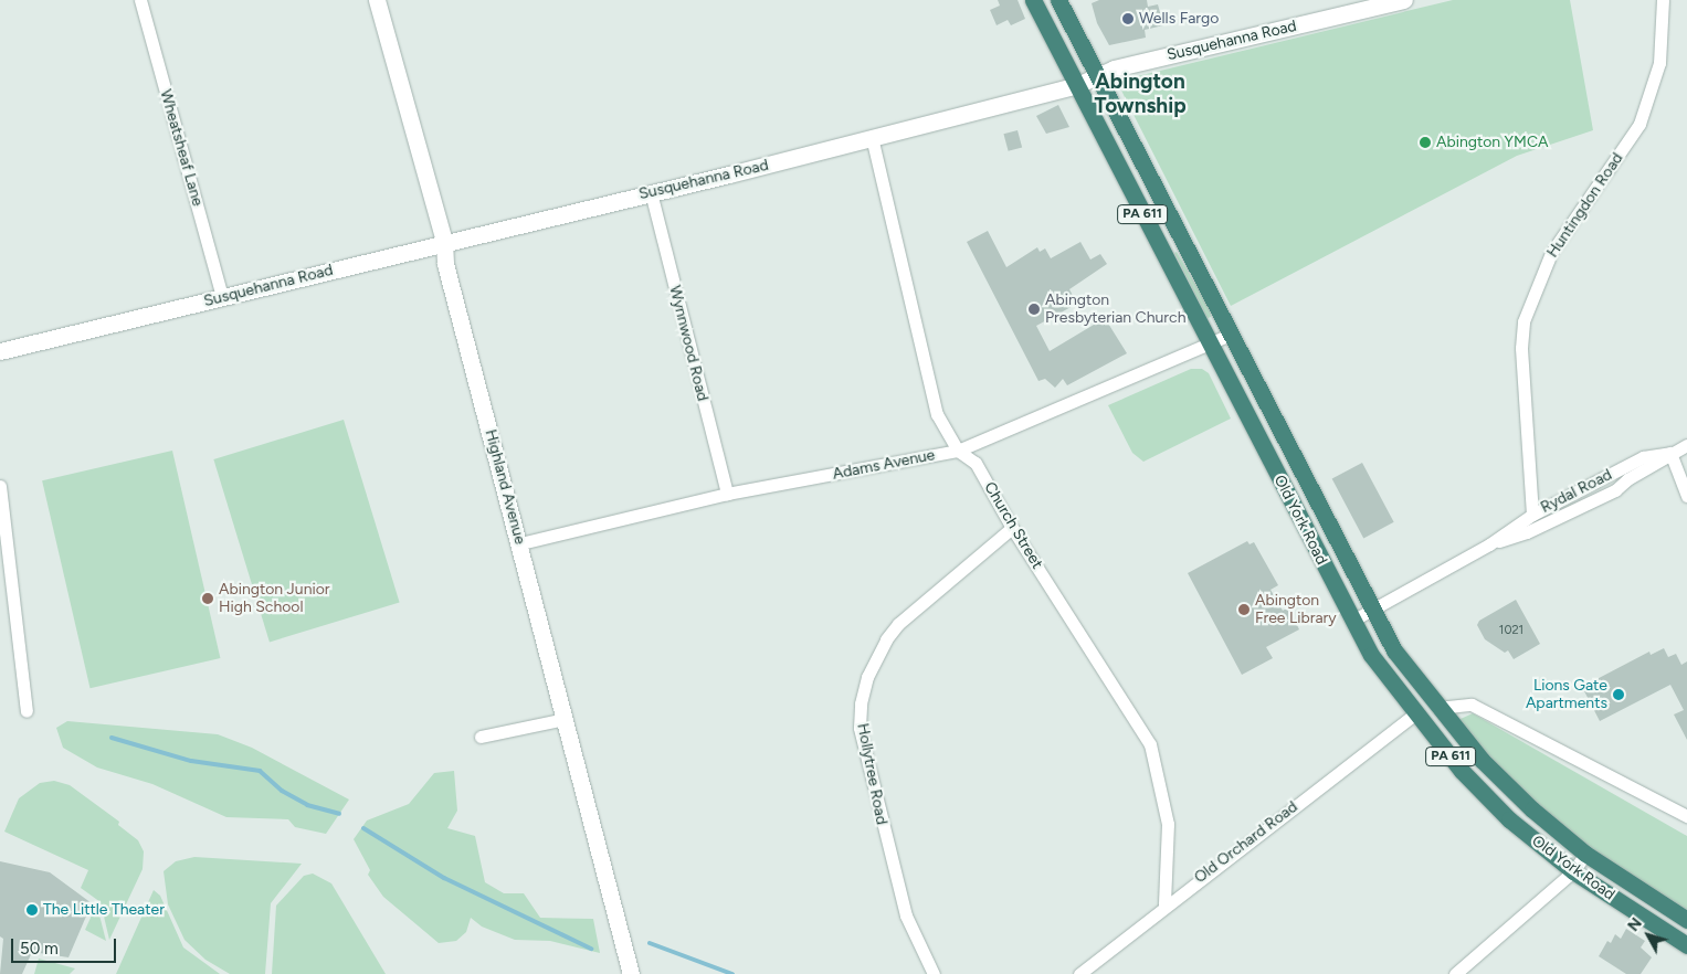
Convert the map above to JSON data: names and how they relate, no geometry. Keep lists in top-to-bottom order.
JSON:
{
  "streets": {
    "highway": ["PA 611", "Old York Road"],
    "main road": ["Susquehanna Road", "Highland Avenue"],
    "street": [
      "Wheatsheaf Lane",
      "Huntingdon Road",
      "Wynnwood Road",
      "Adams Avenue",
      "Rydal Road",
      "Church Street",
      "Hollytree Road",
      "Old Orchard Road"
    ]
  },
  "crossings": [
    ["Susquehanna Road", "Wheatsheaf Lane"],
    ["Susquehanna Road", "Wynnwood Road"],
    ["Susquehanna Road", "Highland Avenue"],
    ["Susquehanna Road", "Old York Road"],
    ["Susquehanna Road", "Church Street"],
    ["Huntingdon Road", "Rydal Road"],
    ["Wynnwood Road", "Adams Avenue"],
    ["Adams Avenue", "Highland Avenue"],
    ["Adams Avenue", "Old York Road"],
    ["Adams Avenue", "Church Street"],
    ["Rydal Road", "Old York Road"],
    ["Old York Road", "Old Orchard Road"],
    ["Church Street", "Hollytree Road"],
    ["Church Street", "Old Orchard Road"]
  ],
  "districts": ["Abington Township"],
  "places": [
    "Wells Fargo",
    "Abington YMCA",
    "Abington Presbyterian Church",
    "Abington Junior High School",
    "Abington Free Library",
    "Lions Gate Apartments",
    "The Little Theater"
  ],
  "house_numbers": ["1021"],
  "scale_bar": "50 m",
  "north": "top left"
}
